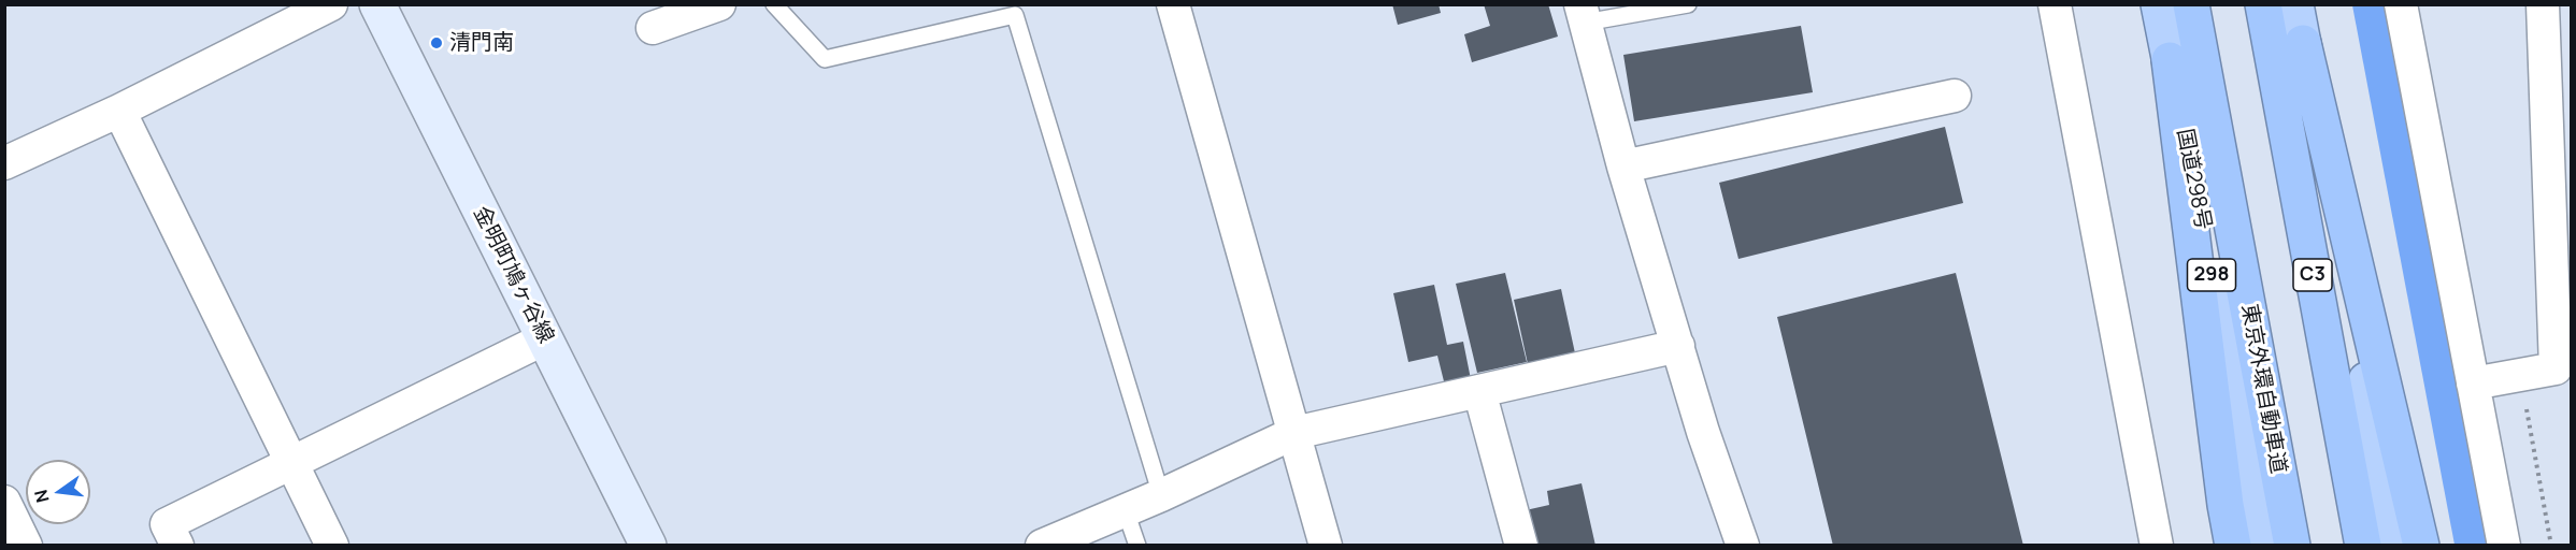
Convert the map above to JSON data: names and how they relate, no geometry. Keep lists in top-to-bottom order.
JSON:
{
  "streets": {
    "highway": [
      "国道298号",
      "298",
      "C3",
      "東京外環自動車道"
    ],
    "main road": ["金明町鳩ヶ谷線"]
  },
  "places": ["清門南"],
  "north": "left"
}
